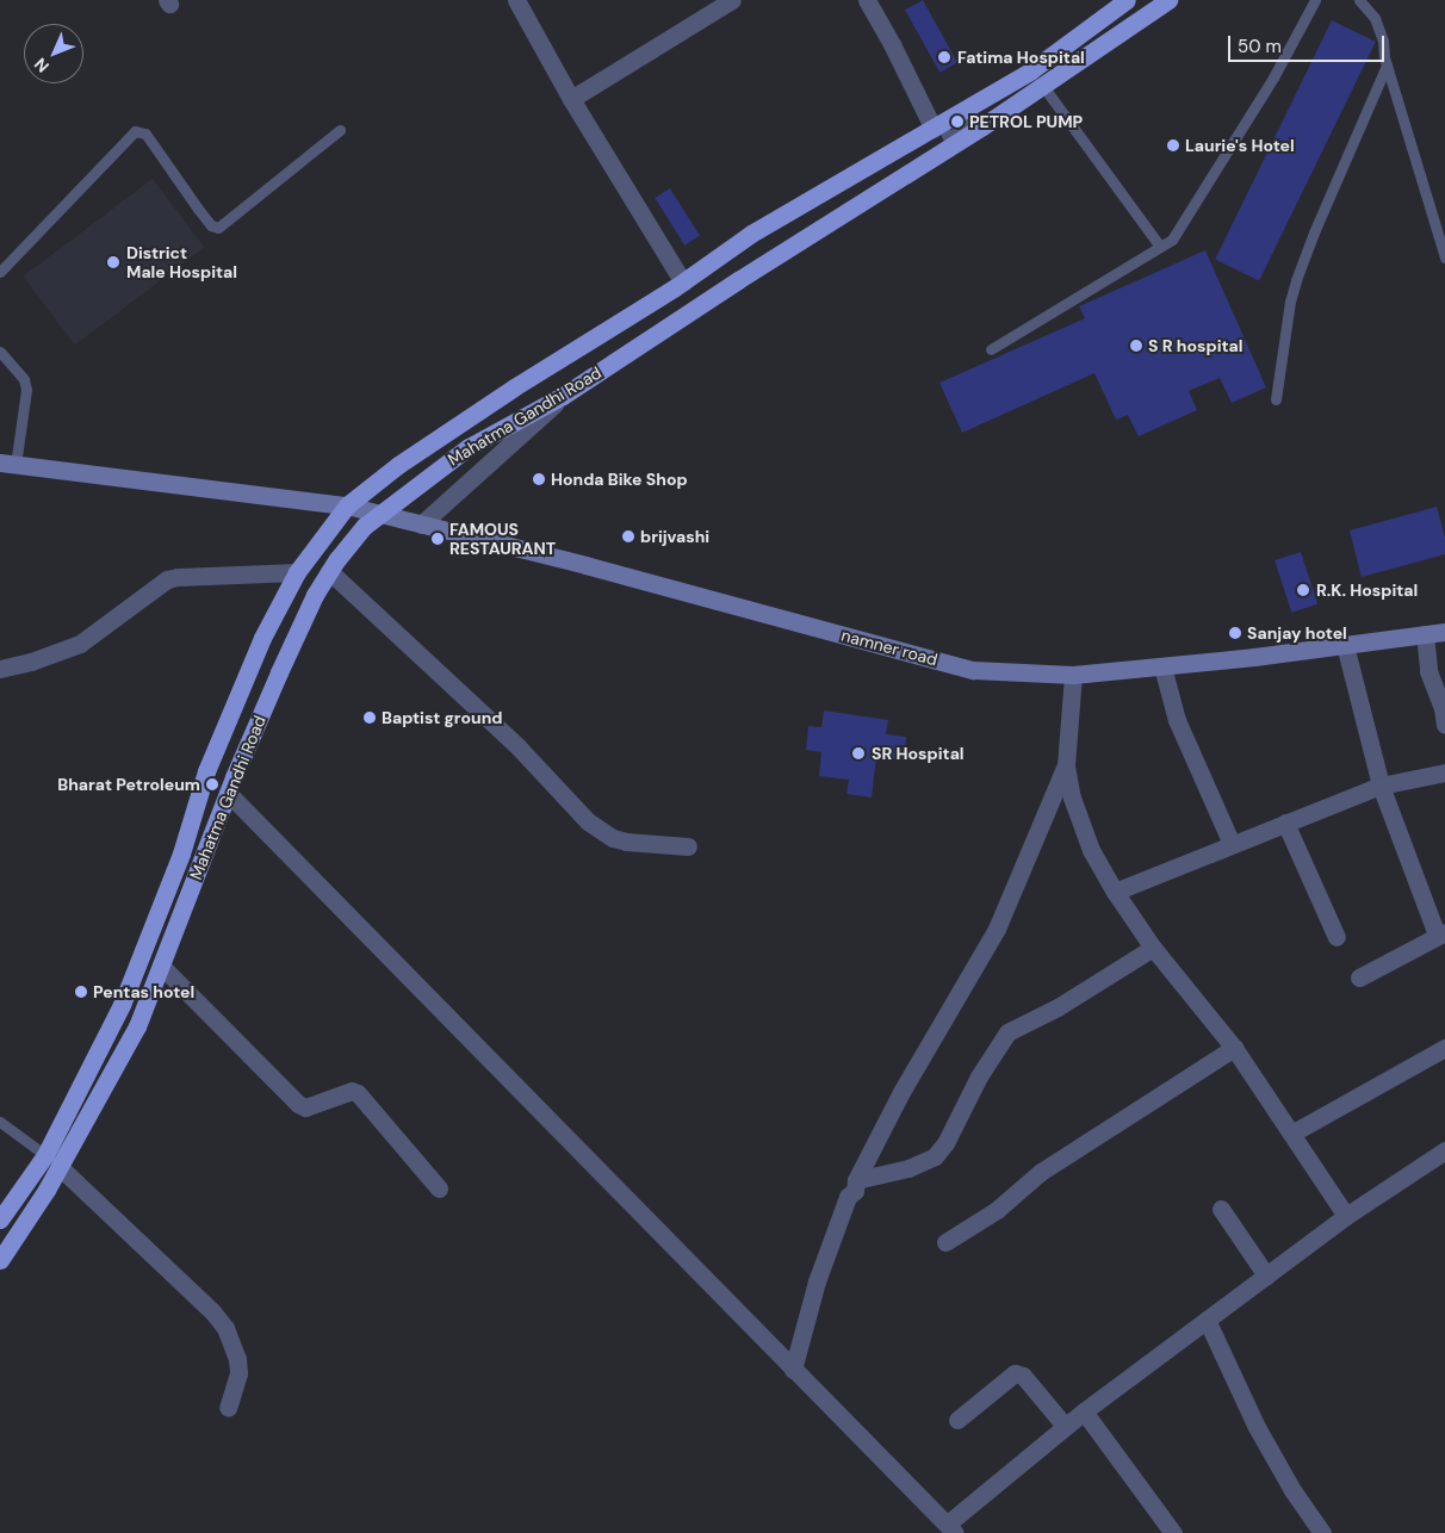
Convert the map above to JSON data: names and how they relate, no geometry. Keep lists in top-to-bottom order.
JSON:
{
  "streets": {
    "highway": ["Mahatma Gandhi Road"],
    "main road": ["namner road"]
  },
  "crossings": [
    ["Mahatma Gandhi Road", "namner road"]
  ],
  "places": [
    "Fatima Hospital",
    "PETROL PUMP",
    "Laurie's Hotel",
    "District Male Hospital",
    "S R hospital",
    "Honda Bike Shop",
    "brijvashi",
    "FAMOUS RESTAURANT",
    "R.K. Hospital",
    "Sanjay hotel",
    "Baptist ground",
    "SR Hospital",
    "Bharat Petroleum",
    "Pentas hotel"
  ],
  "scale_bar": "50 m",
  "north": "bottom left"
}
